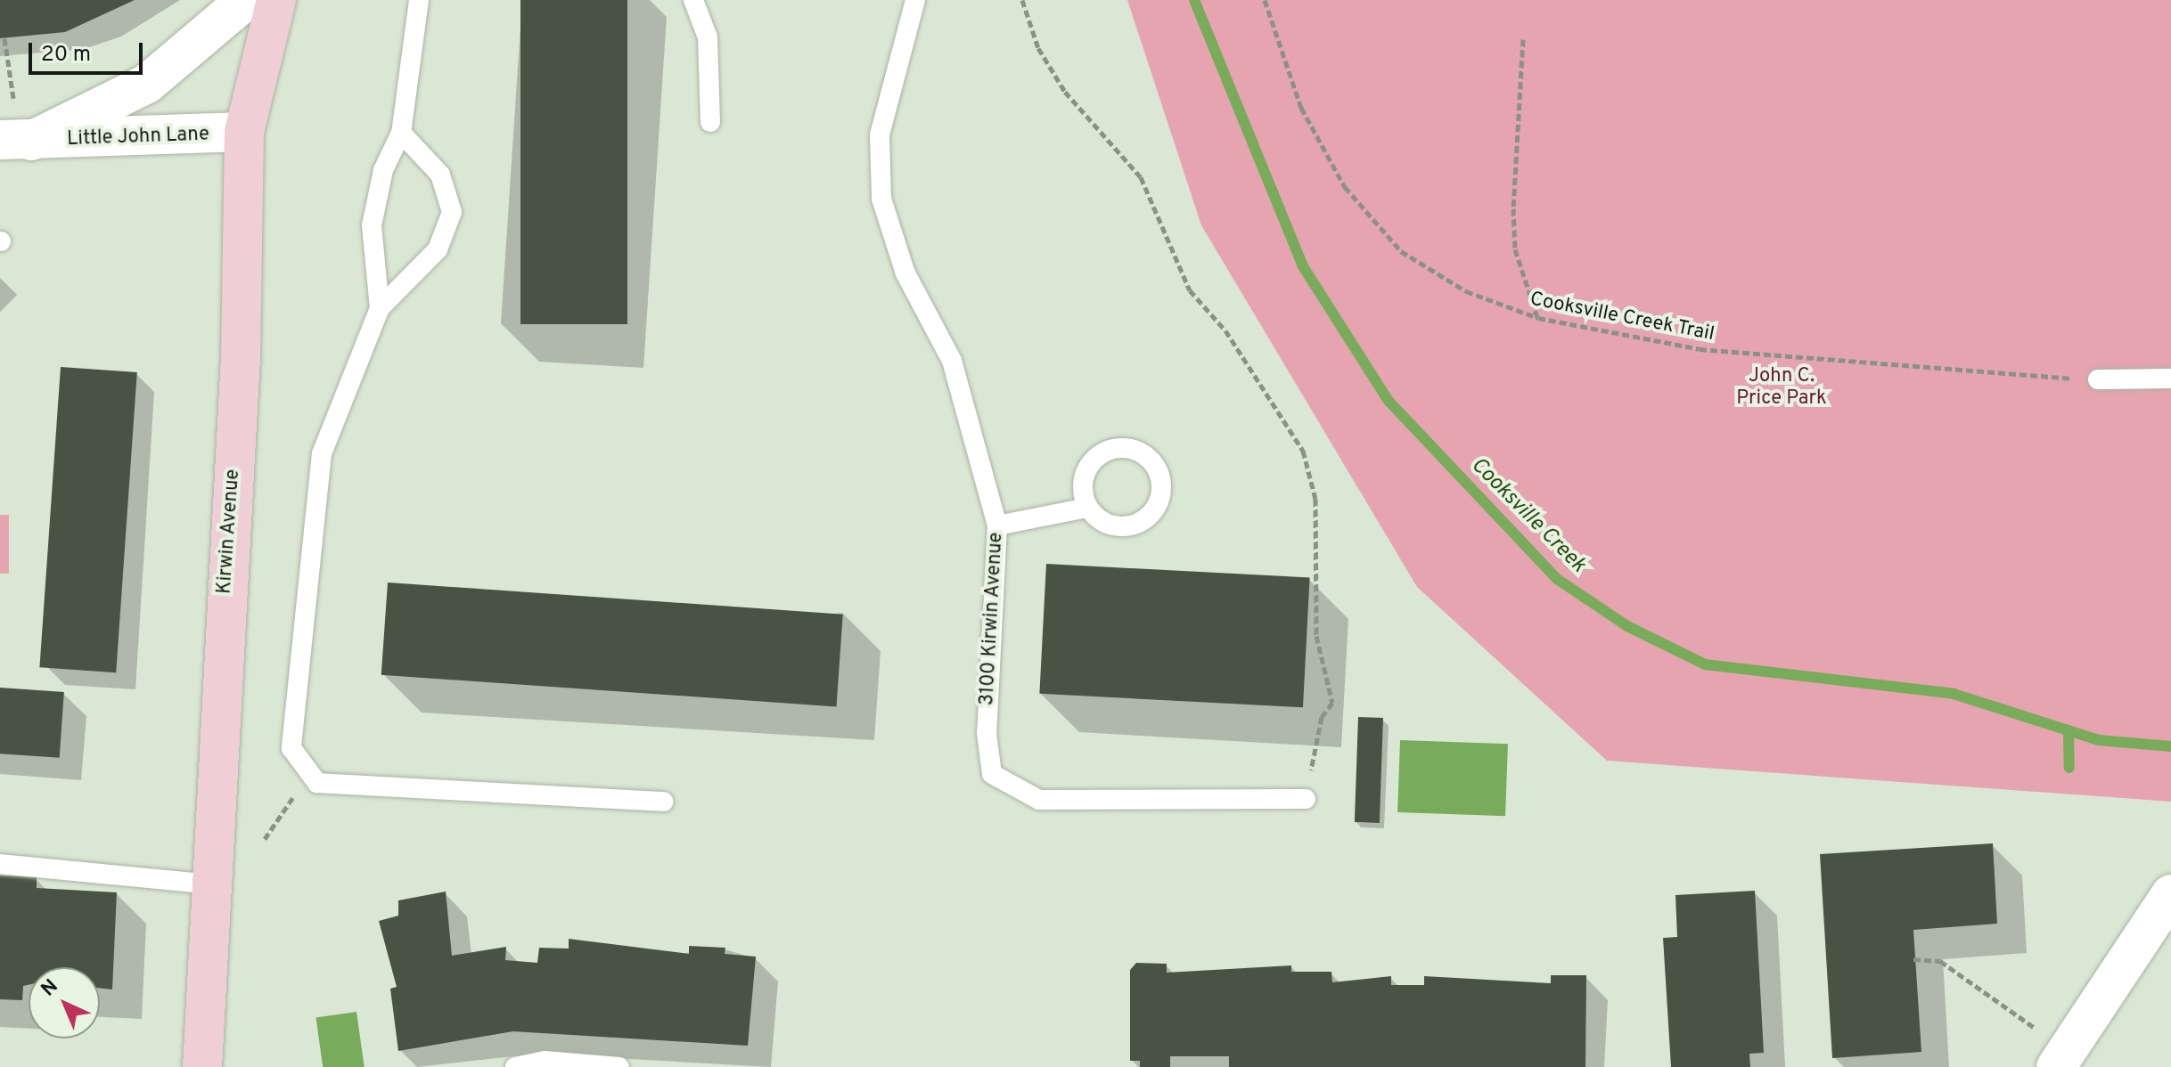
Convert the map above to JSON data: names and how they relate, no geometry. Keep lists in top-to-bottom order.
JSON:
{
  "streets": {
    "street": ["Little John Lane", "Kirwin Avenue"],
    "lane": ["3100 Kirwin Avenue"],
    "path": ["Cooksville Creek Trail"]
  },
  "crossings": [
    ["Little John Lane", "Kirwin Avenue"]
  ],
  "water": ["Cooksville Creek"],
  "parks": ["John C. Price Park"],
  "scale_bar": "20 m",
  "north": "top left"
}
